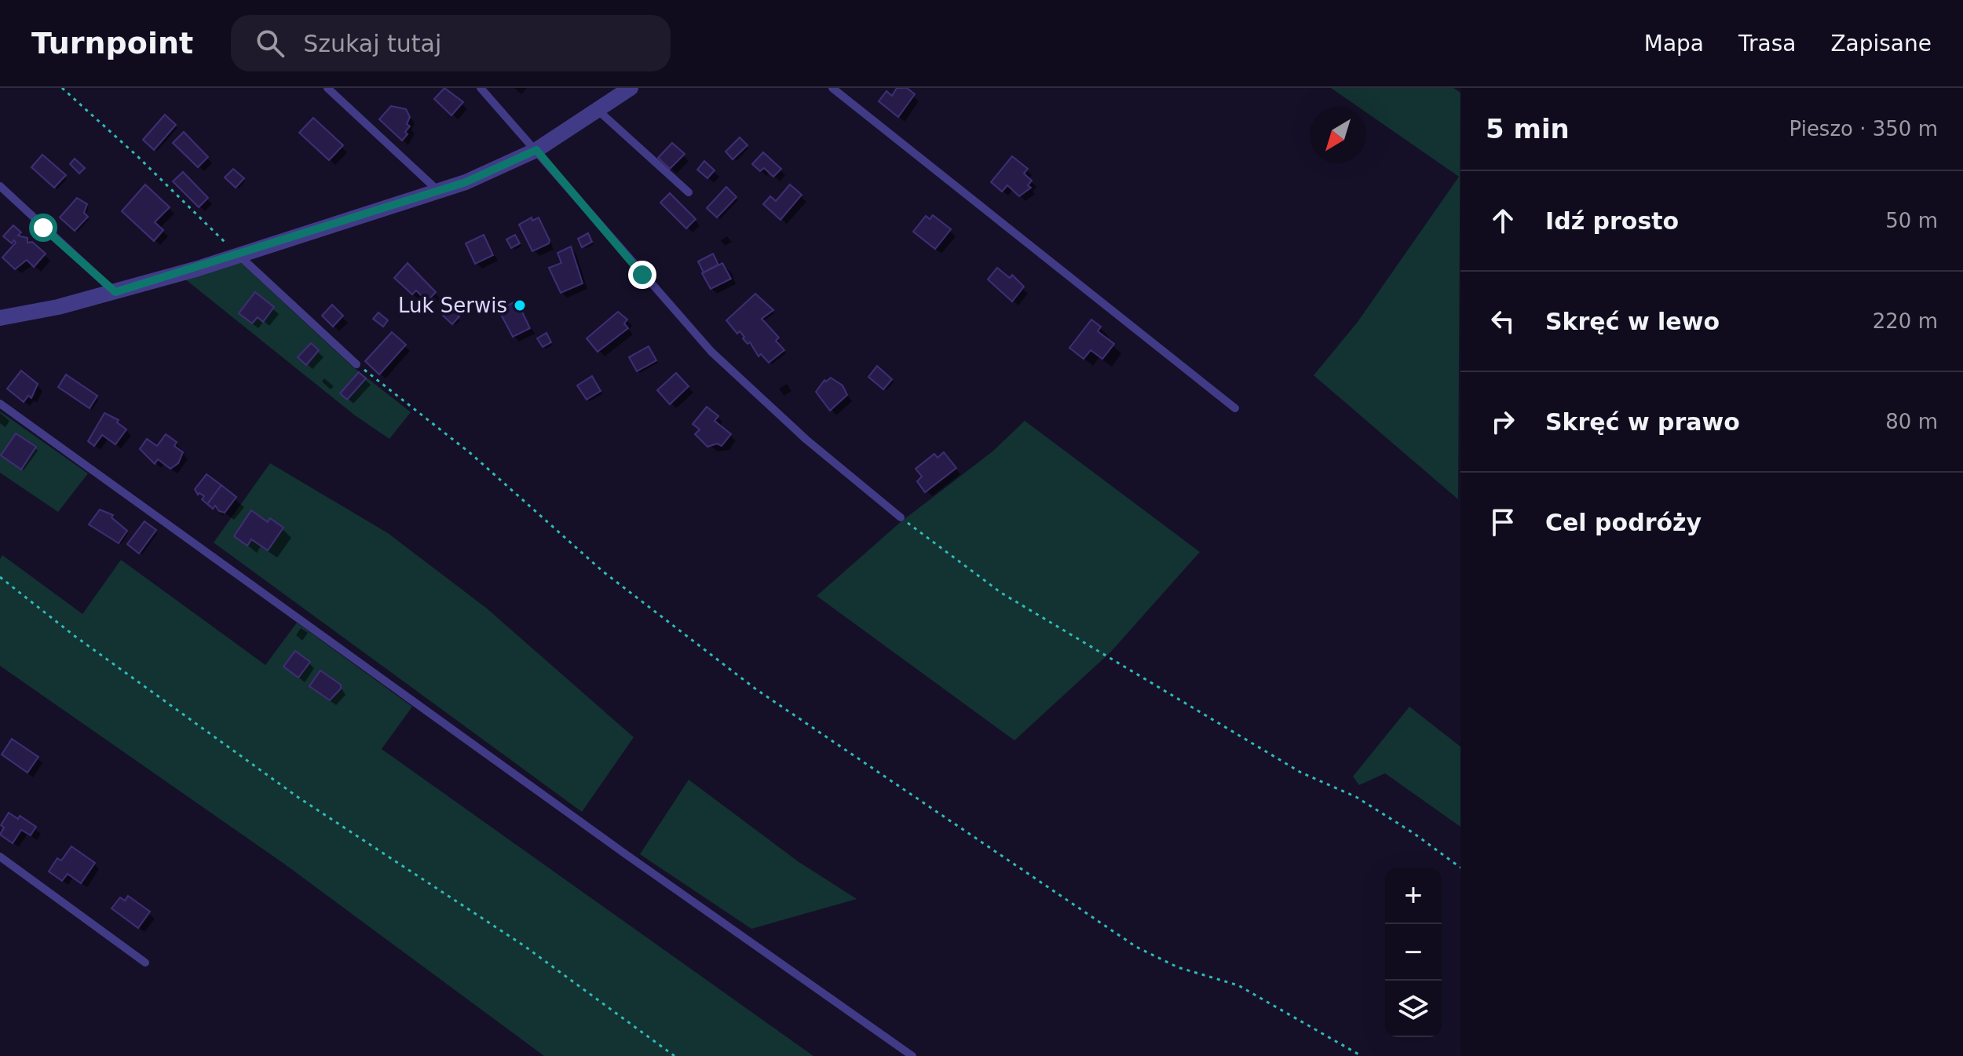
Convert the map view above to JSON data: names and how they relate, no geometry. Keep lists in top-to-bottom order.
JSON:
{
  "places": ["Luk Serwis"],
  "north": "bottom left",
  "page": {
    "header": "Turnpoint",
    "search": "Szukaj tutaj",
    "nav": ["Mapa", "Trasa", "Zapisane"],
    "heading": ["5 min", "Pieszo · 350 m"],
    "list": [
      ["Idź prosto", "50 m"],
      ["Skręć w lewo", "220 m"],
      ["Skręć w prawo", "80 m"],
      "Cel podróży"
    ],
    "map_buttons": ["+", "−"]
  }
}
